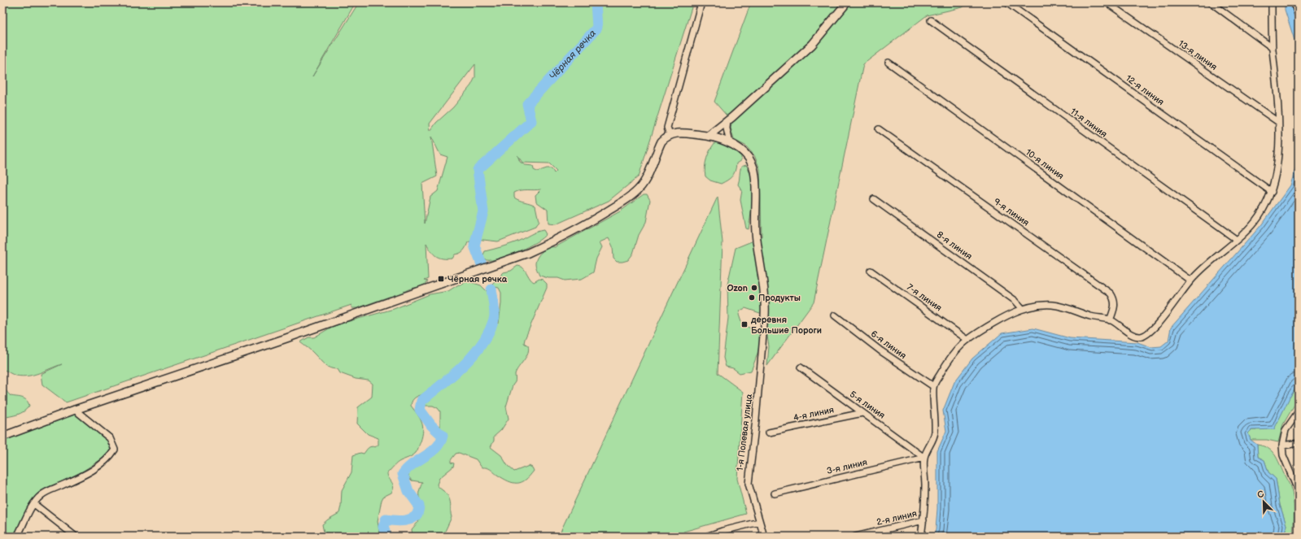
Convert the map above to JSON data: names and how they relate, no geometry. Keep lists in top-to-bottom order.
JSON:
{
  "streets": {
    "street": [
      "13-я линия",
      "12-я линия",
      "11-я линия",
      "10-я линия",
      "9-я линия",
      "8-я линия",
      "7-я линия",
      "6-я линия",
      "5-я линия",
      "4-я линия",
      "1-я Полевая улица",
      "3-я линия",
      "2-я линия"
    ]
  },
  "crossings": [
    ["5-я линия", "4-я линия"],
    ["5-я линия", "3-я линия"]
  ],
  "water": ["Чёрная речка"],
  "places": {
    "transit": ["Чёрная речка", "деревня Большие Пороги"],
    "other": ["Ozon", "Продукты"]
  },
  "north": "top left"
}
